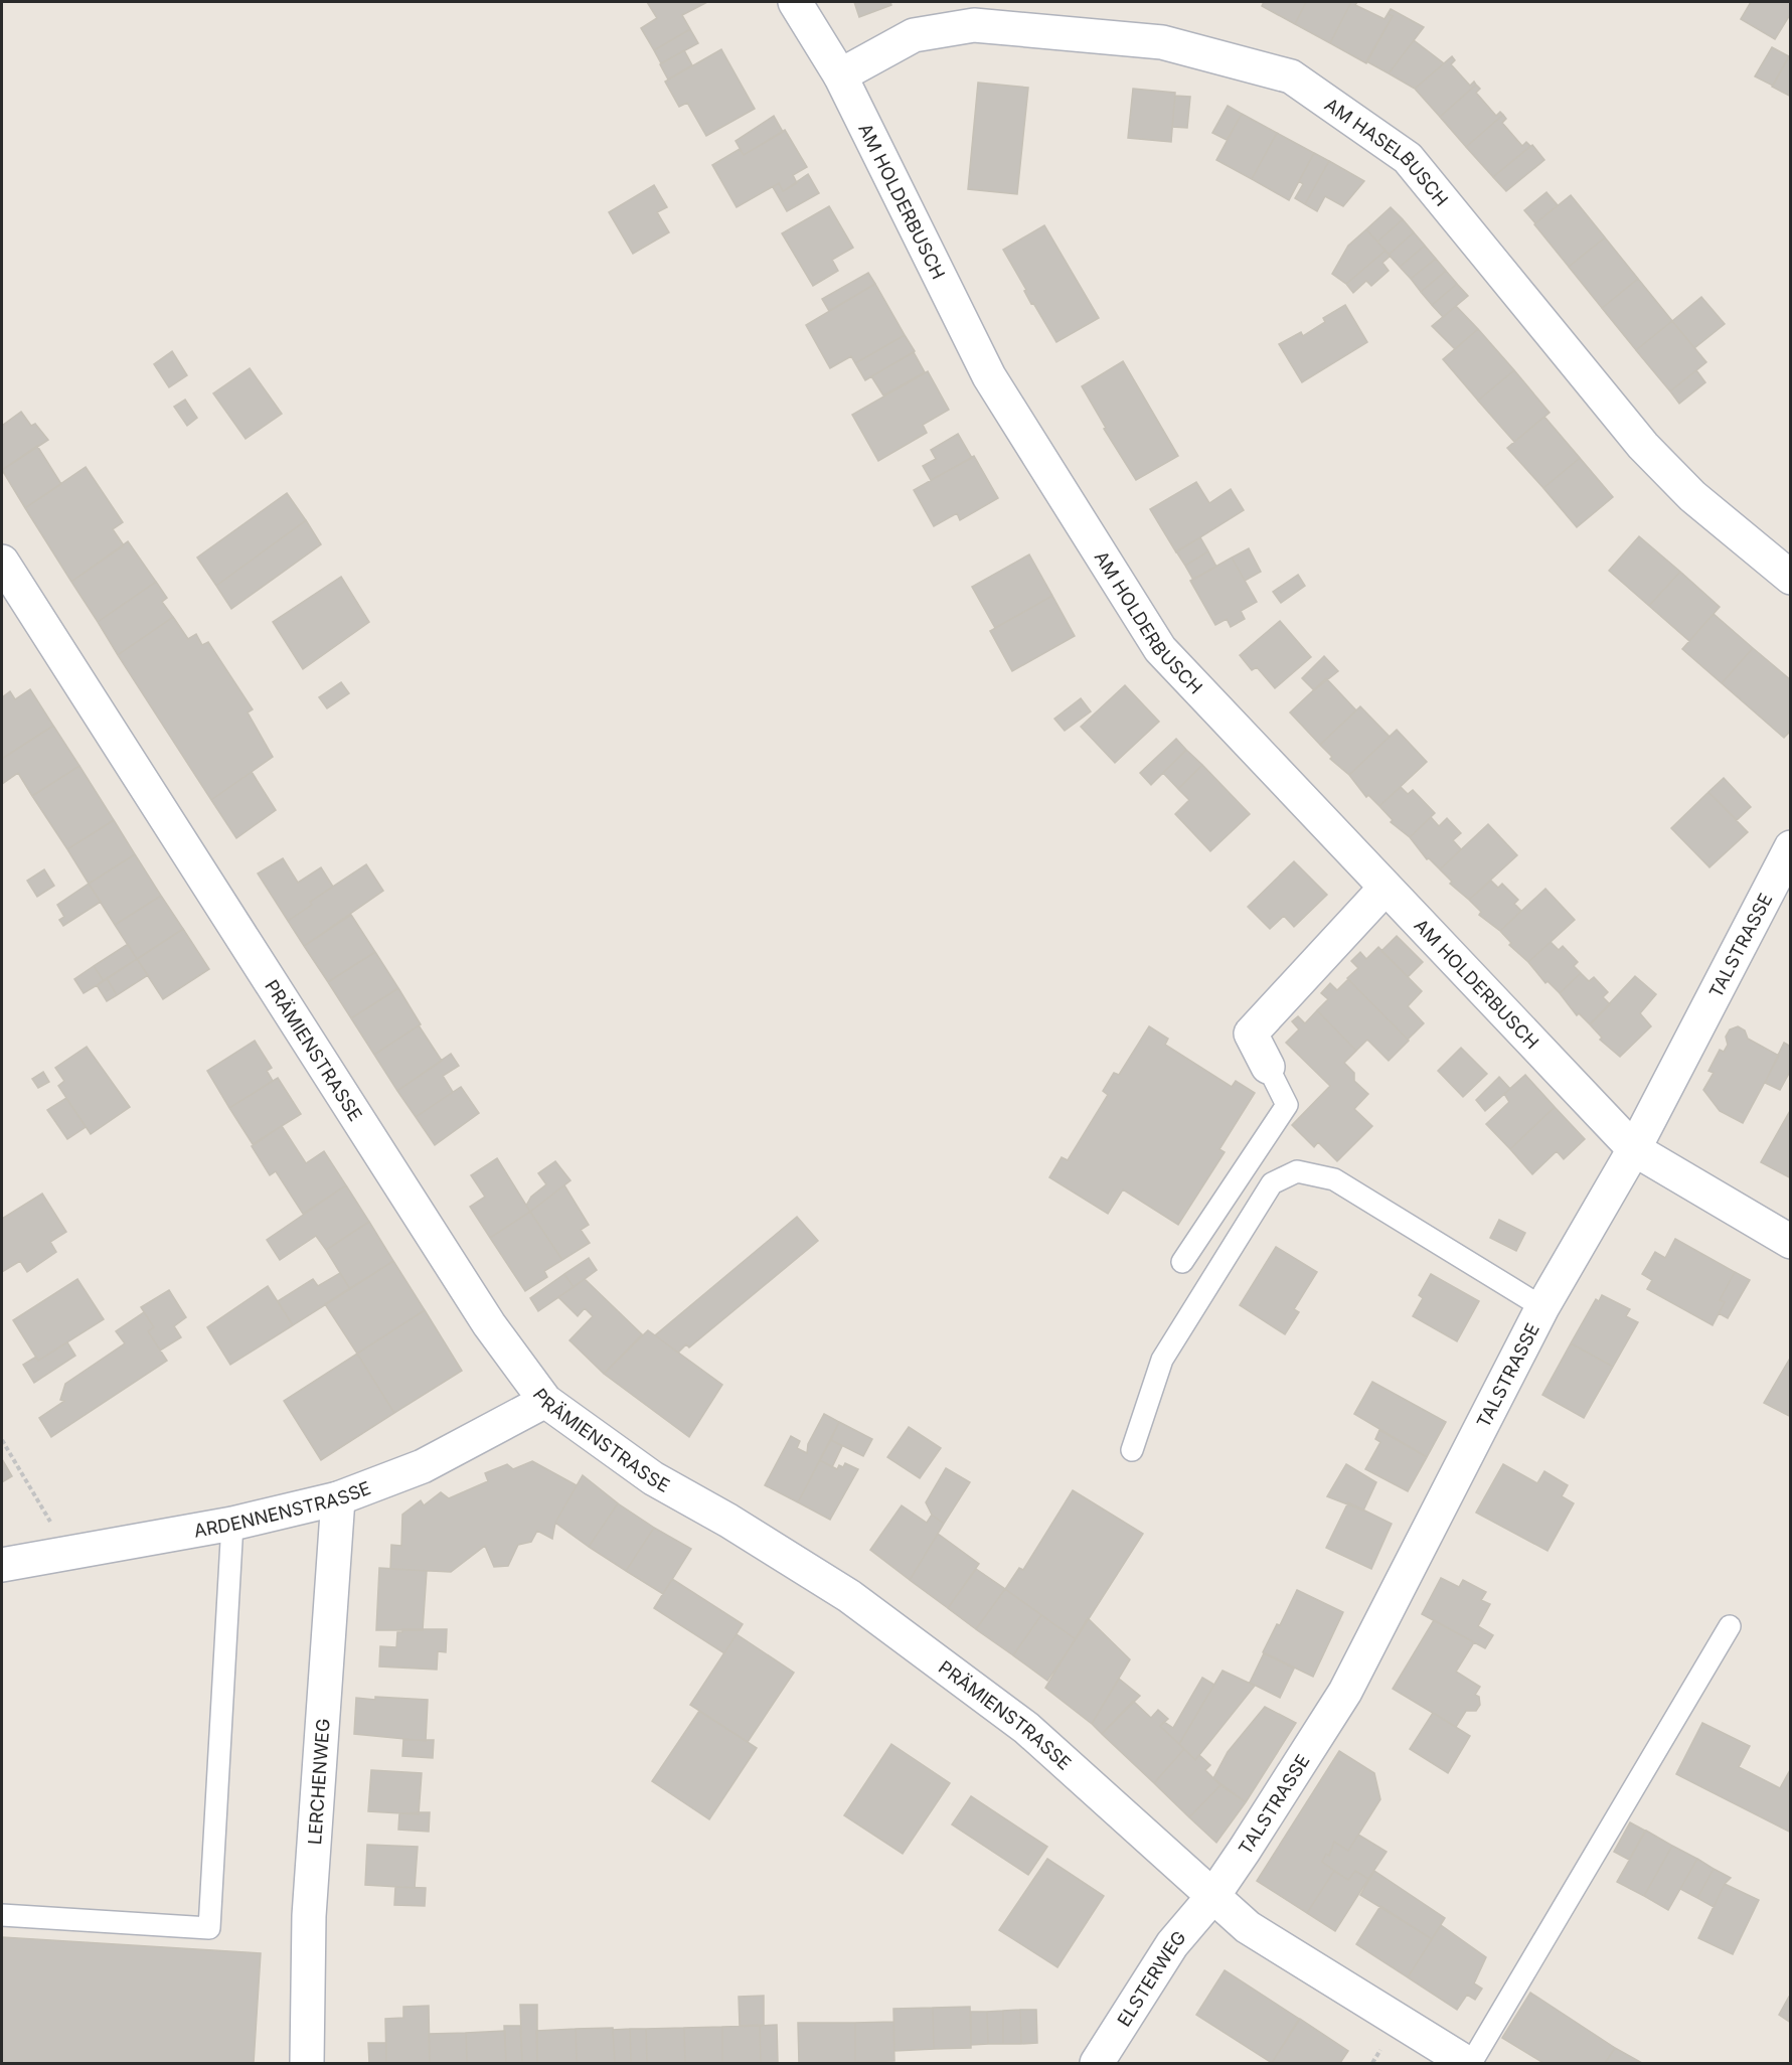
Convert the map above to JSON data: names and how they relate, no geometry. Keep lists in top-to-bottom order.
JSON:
{
  "streets": {
    "street": [
      "AM HASELBUSCH",
      "AM HOLDERBUSCH",
      "TALSTRASSE",
      "PRÄMIENSTRASSE",
      "ARDENNENSTRASSE",
      "LERCHENWEG",
      "ELSTERWEG"
    ]
  },
  "crossings": [
    ["AM HASELBUSCH", "AM HOLDERBUSCH"],
    ["AM HOLDERBUSCH", "TALSTRASSE"],
    ["TALSTRASSE", "PRÄMIENSTRASSE"],
    ["TALSTRASSE", "ELSTERWEG"],
    ["PRÄMIENSTRASSE", "ARDENNENSTRASSE"],
    ["PRÄMIENSTRASSE", "ELSTERWEG"],
    ["ARDENNENSTRASSE", "LERCHENWEG"]
  ]
}
